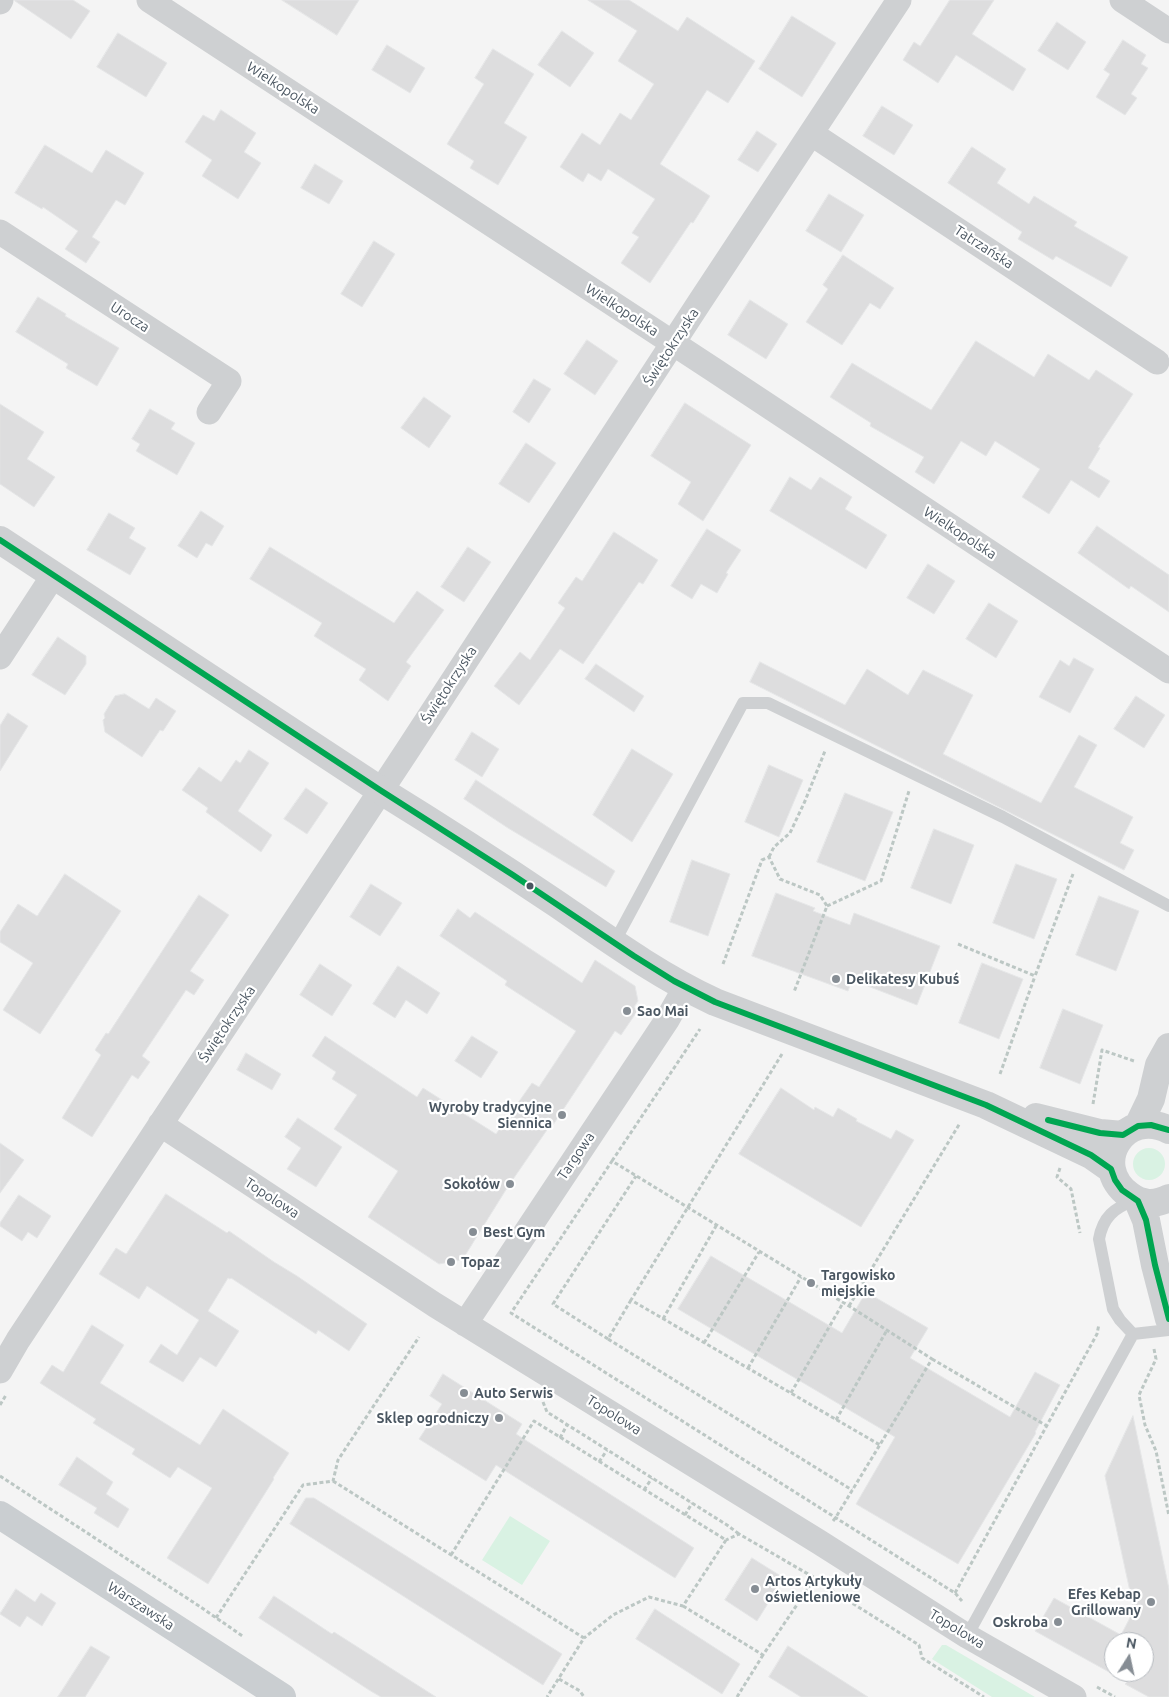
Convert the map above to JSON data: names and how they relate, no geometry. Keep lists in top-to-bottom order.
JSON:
{
  "streets": {
    "main road": ["Warszawska"],
    "street": [
      "Wielkopolska",
      "Tatrzańska",
      "Urocza",
      "Świętokrzyska",
      "Targowa",
      "Topolowa"
    ]
  },
  "crossings": [
    ["Wielkopolska", "Świętokrzyska"],
    ["Tatrzańska", "Świętokrzyska"],
    ["Świętokrzyska", "Topolowa"],
    ["Targowa", "Topolowa"]
  ],
  "places": [
    "Delikatesy Kubuś",
    "Sao Mai",
    "Wyroby tradycyjne Siennica",
    "Sokołów",
    "Best Gym",
    "Topaz",
    "Targowisko miejskie",
    "Auto Serwis",
    "Sklep ogrodniczy",
    "Artos Artykuły oświetleniowe",
    "Efes Kebap Grillowany",
    "Oskroba"
  ],
  "north": "top"
}
